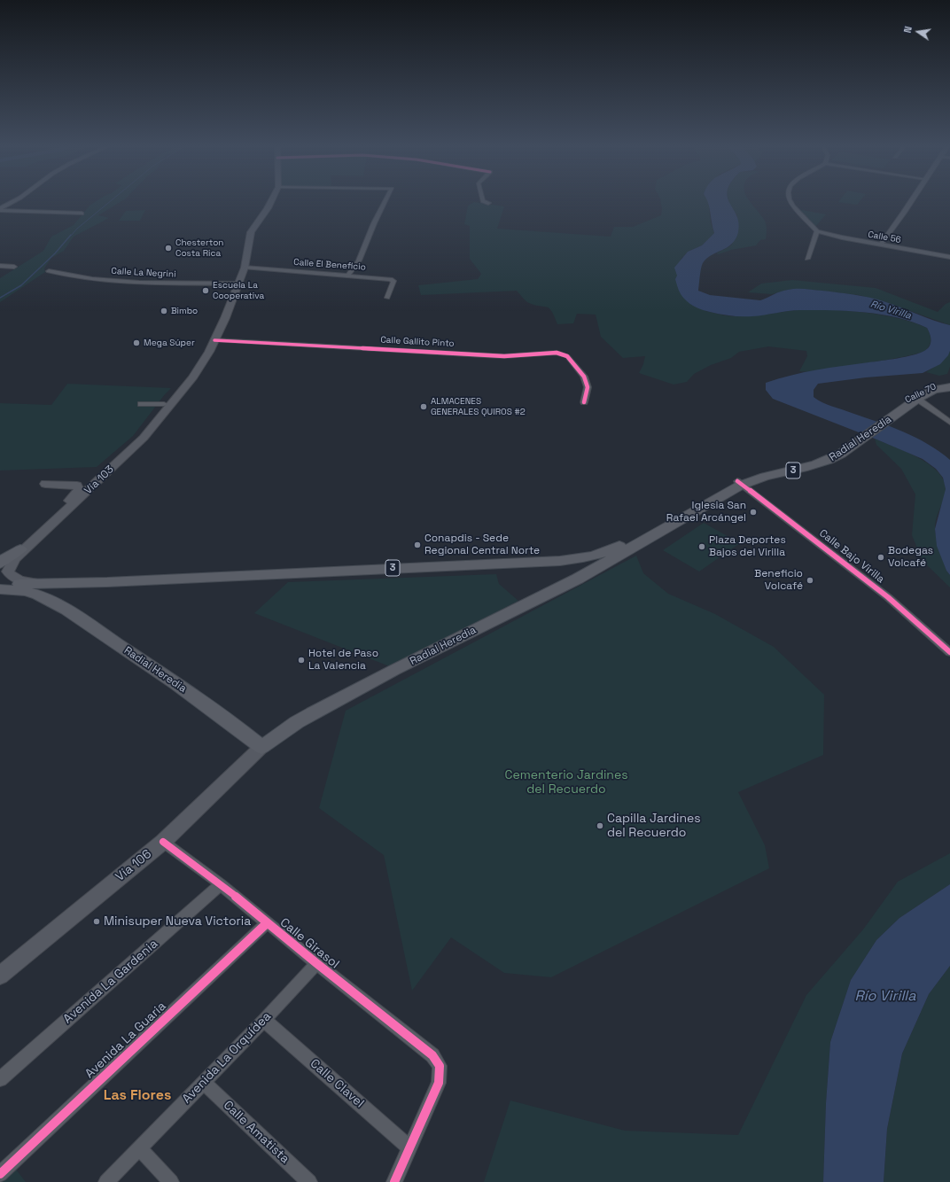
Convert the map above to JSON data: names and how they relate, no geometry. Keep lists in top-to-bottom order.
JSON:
{
  "streets": {
    "main road": [
      "Calle 70",
      "Radial Heredia",
      "3",
      "Vía 103",
      "Vía 106"
    ],
    "street": [
      "Calle 56",
      "Calle El Beneficio",
      "Calle La Negrini",
      "Calle Gallito Pinto",
      "Calle Bajo Virilla",
      "Calle Girasol",
      "Avenida La Gardenia",
      "Avenida La Guaria",
      "Avenida La Orquídea",
      "Calle Clavel",
      "Calle Amatista"
    ]
  },
  "crossings": [
    ["Calle El Beneficio", "Vía 103"],
    ["Calle La Negrini", "Vía 103"],
    ["Calle Gallito Pinto", "Vía 103"],
    ["Calle 70", "Radial Heredia"],
    ["Radial Heredia", "Vía 103"],
    ["Radial Heredia", "Calle Bajo Virilla"],
    ["Radial Heredia", "Vía 106"],
    ["Vía 106", "Calle Girasol"],
    ["Calle Girasol", "Avenida La Gardenia"],
    ["Calle Girasol", "Avenida La Guaria"],
    ["Calle Girasol", "Avenida La Orquídea"],
    ["Calle Girasol", "Calle Clavel"],
    ["Avenida La Orquídea", "Calle Clavel"],
    ["Avenida La Orquídea", "Calle Amatista"]
  ],
  "districts": ["Las Flores"],
  "water": ["Río Virilla"],
  "parks": ["Cementerio Jardines del Recuerdo"],
  "places": [
    "Chesterton Costa Rica",
    "Escuela La Cooperativa",
    "Bimbo",
    "Mega Súper",
    "ALMACENES GENERALES QUIROS #2",
    "Iglesia San Rafael Arcángel",
    "Conapdis - Sede Regional Central Norte",
    "Plaza Deportes Bajos del Virilla",
    "Bodegas Volcafé",
    "Beneficio Volcafé",
    "Hotel de Paso La Valencia",
    "Capilla Jardines del Recuerdo",
    "Minisuper Nueva Victoria"
  ],
  "north": "left"
}
